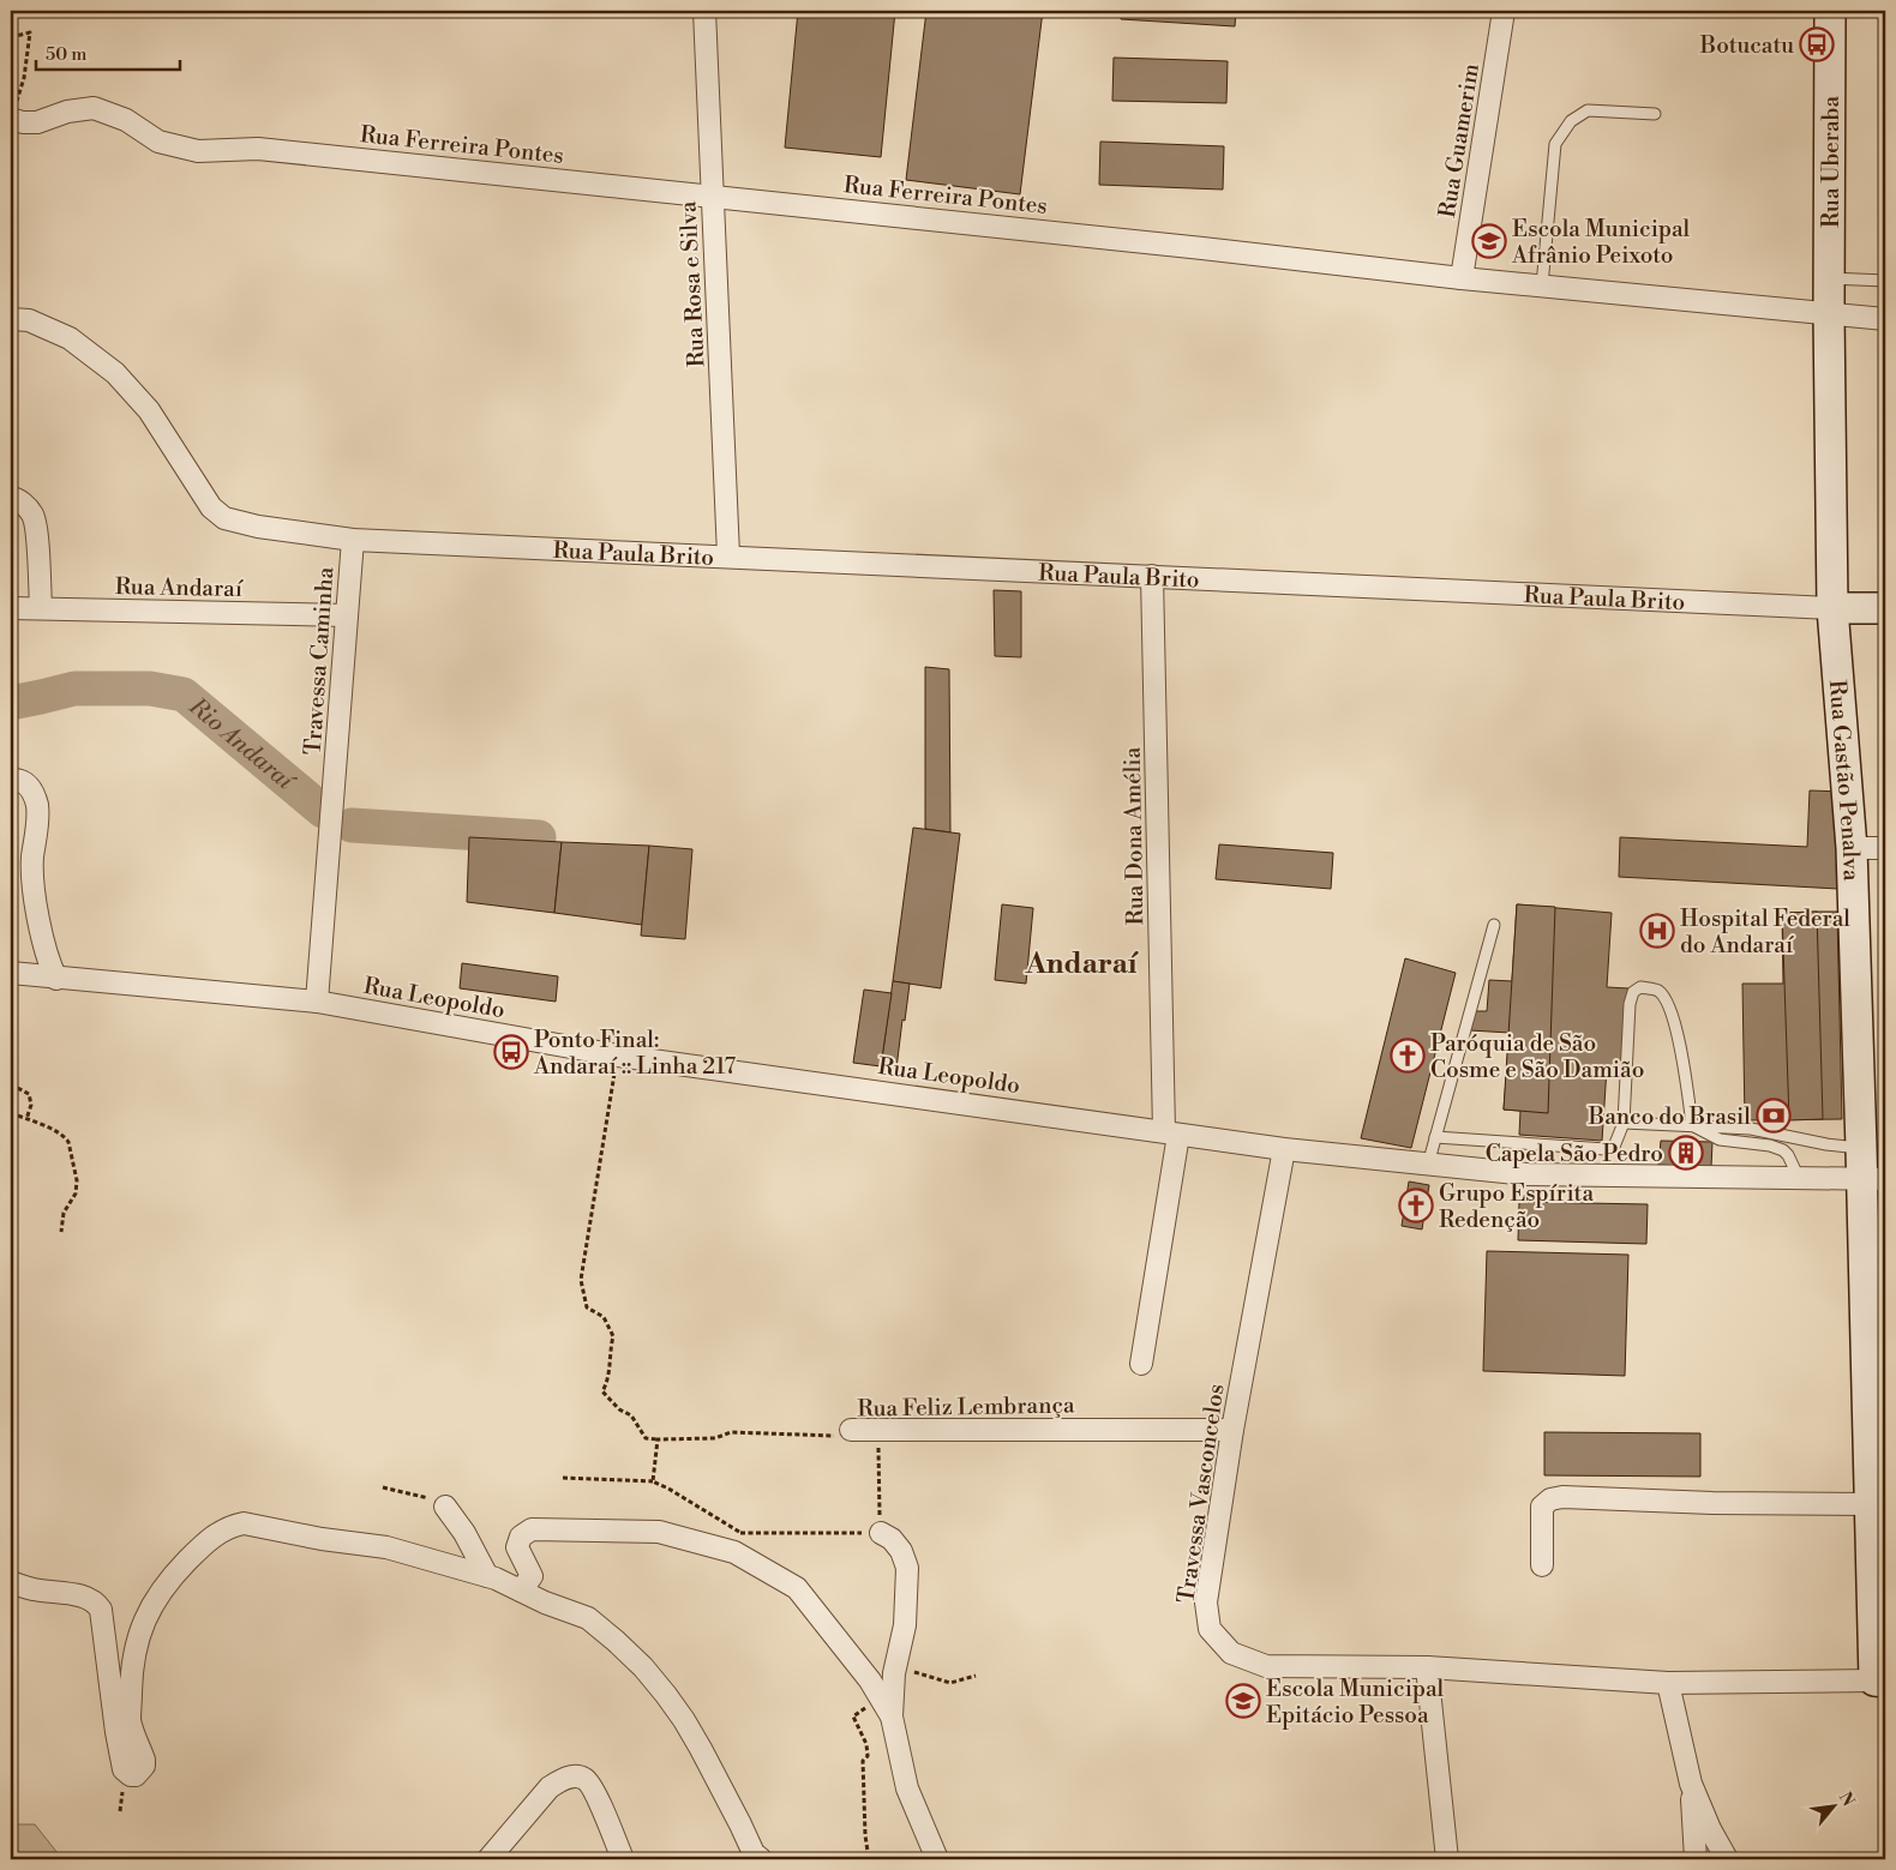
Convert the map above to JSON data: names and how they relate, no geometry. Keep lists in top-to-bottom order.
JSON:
{
  "streets": {
    "street": [
      "Rua Guamerim",
      "Rua Ferreira Pontes",
      "Rua Uberaba",
      "Rua Rosa e Silva",
      "Rua Paula Brito",
      "Rua Andaraí",
      "Travessa Caminha",
      "Rua Gastão Penalva",
      "Rua Dona Amélia",
      "Rua Leopoldo",
      "Rua Feliz Lembrança",
      "Travessa Vasconcelos"
    ]
  },
  "crossings": [
    ["Rua Guamerim", "Rua Ferreira Pontes"],
    ["Rua Ferreira Pontes", "Rua Uberaba"],
    ["Rua Ferreira Pontes", "Rua Rosa e Silva"],
    ["Rua Ferreira Pontes", "Rua Gastão Penalva"],
    ["Rua Uberaba", "Rua Gastão Penalva"],
    ["Rua Rosa e Silva", "Rua Paula Brito"],
    ["Rua Paula Brito", "Travessa Caminha"],
    ["Rua Paula Brito", "Rua Gastão Penalva"],
    ["Rua Paula Brito", "Rua Dona Amélia"],
    ["Rua Andaraí", "Travessa Caminha"],
    ["Travessa Caminha", "Rua Leopoldo"],
    ["Rua Gastão Penalva", "Rua Leopoldo"],
    ["Rua Gastão Penalva", "Travessa Vasconcelos"],
    ["Rua Dona Amélia", "Rua Leopoldo"],
    ["Rua Leopoldo", "Travessa Vasconcelos"],
    ["Rua Feliz Lembrança", "Travessa Vasconcelos"]
  ],
  "districts": ["Andaraí"],
  "water": ["Rio Andaraí"],
  "places": {
    "bus stop": ["Botucatu", "Ponto Final: Andaraí :: Linha 217"],
    "school or university": ["Escola Municipal Afrânio Peixoto", "Escola Municipal Epitácio Pessoa"],
    "hospital": ["Hospital Federal do Andaraí"],
    "church": ["Paróquia de São Cosme e São Damião", "Grupo Espírita Redenção"],
    "bank": ["Banco do Brasil"],
    "building": ["Capela São Pedro"]
  },
  "scale_bar": "50 m",
  "north": "top right"
}
